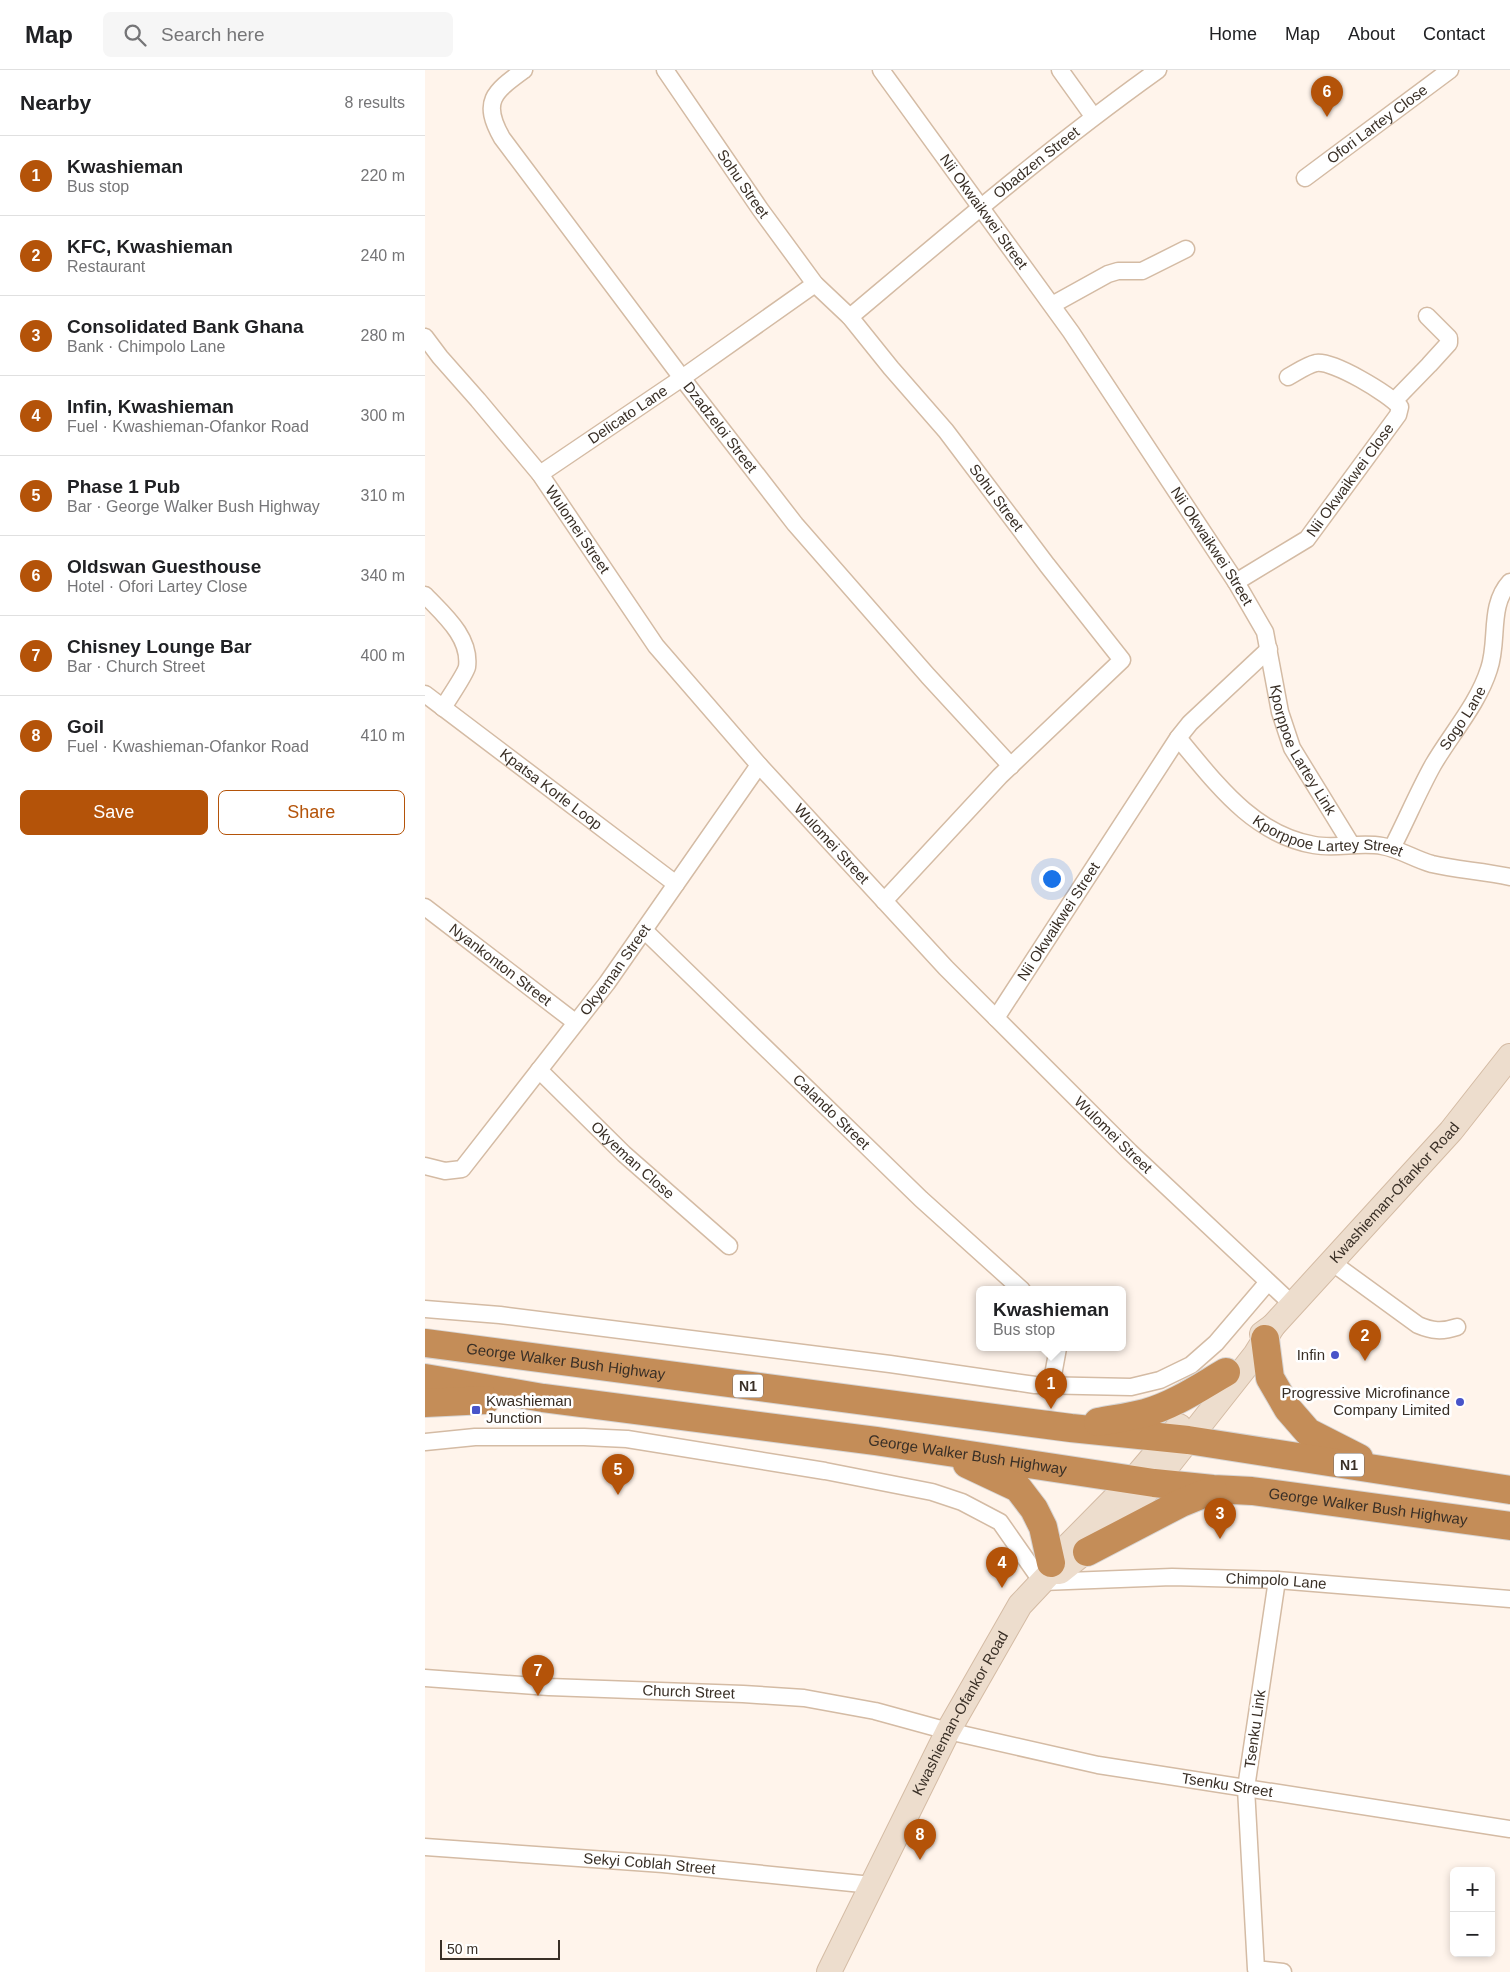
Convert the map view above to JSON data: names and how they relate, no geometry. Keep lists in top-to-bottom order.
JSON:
{
  "streets": {
    "highway": ["George Walker Bush Highway", "N1"],
    "main road": ["Kwashieman-Ofankor Road"],
    "street": [
      "Ofori Lartey Close",
      "Obadzen Street",
      "Sohu Street",
      "Nii Okwaikwei Street",
      "Delicato Lane",
      "Dzadzeloi Street",
      "Nii Okwaikwei Close",
      "Wulomei Street",
      "Sogo Lane",
      "Kporppoe Lartey Link",
      "Kpatsa Korle Loop",
      "Kporppoe Lartey Street",
      "Nyankonton Street",
      "Okyeman Street",
      "Calando Street",
      "Okyeman Close",
      "Chimpolo Lane",
      "Church Street",
      "Tsenku Link",
      "Tsenku Street",
      "Sekyi Coblah Street"
    ]
  },
  "crossings": [
    ["Obadzen Street", "Sohu Street"],
    ["Obadzen Street", "Nii Okwaikwei Street"],
    ["Sohu Street", "Delicato Lane"],
    ["Sohu Street", "Dzadzeloi Street"],
    ["Sohu Street", "Wulomei Street"],
    ["Nii Okwaikwei Street", "Nii Okwaikwei Close"],
    ["Nii Okwaikwei Street", "Wulomei Street"],
    ["Nii Okwaikwei Street", "Kporppoe Lartey Link"],
    ["Nii Okwaikwei Street", "Kporppoe Lartey Street"],
    ["Delicato Lane", "Dzadzeloi Street"],
    ["Delicato Lane", "Wulomei Street"],
    ["Wulomei Street", "Okyeman Street"],
    ["Wulomei Street", "Kwashieman-Ofankor Road"],
    ["Sogo Lane", "Kporppoe Lartey Street"],
    ["Kporppoe Lartey Link", "Kporppoe Lartey Street"],
    ["Kpatsa Korle Loop", "Okyeman Street"],
    ["Nyankonton Street", "Okyeman Street"],
    ["Okyeman Street", "Calando Street"],
    ["Okyeman Street", "Okyeman Close"],
    ["Kwashieman-Ofankor Road", "George Walker Bush Highway"],
    ["Kwashieman-Ofankor Road", "Chimpolo Lane"],
    ["Kwashieman-Ofankor Road", "Church Street"],
    ["Kwashieman-Ofankor Road", "Tsenku Street"],
    ["Kwashieman-Ofankor Road", "Sekyi Coblah Street"],
    ["Chimpolo Lane", "Tsenku Link"],
    ["Church Street", "Tsenku Street"],
    ["Tsenku Link", "Tsenku Street"]
  ],
  "places": {
    "other": ["Infin", "Progressive Microfinance Company Limited"],
    "transit": ["Kwashieman Junction"]
  },
  "scale_bar": "50 m",
  "page": {
    "header": "Map",
    "search": "Search here",
    "nav": [
      "Home",
      "Map",
      "About",
      "Contact"
    ],
    "heading": ["Nearby", "8 results"],
    "pins": [
      "6",
      "2",
      "1",
      "5",
      "3",
      "4",
      "7",
      "8"
    ],
    "list": [
      {
        "mark": "1",
        "name": "Kwashieman",
        "note": "Bus stop",
        "value": "220 m"
      },
      {
        "mark": "2",
        "name": "KFC, Kwashieman",
        "note": "Restaurant",
        "value": "240 m"
      },
      {
        "mark": "3",
        "name": "Consolidated Bank Ghana",
        "note": "Bank · Chimpolo Lane",
        "value": "280 m"
      },
      {
        "mark": "4",
        "name": "Infin, Kwashieman",
        "note": "Fuel · Kwashieman-Ofankor Road",
        "value": "300 m"
      },
      {
        "mark": "5",
        "name": "Phase 1 Pub",
        "note": "Bar · George Walker Bush Highway",
        "value": "310 m"
      },
      {
        "mark": "6",
        "name": "Oldswan Guesthouse",
        "note": "Hotel · Ofori Lartey Close",
        "value": "340 m"
      },
      {
        "mark": "7",
        "name": "Chisney Lounge Bar",
        "note": "Bar · Church Street",
        "value": "400 m"
      },
      {
        "mark": "8",
        "name": "Goil",
        "note": "Fuel · Kwashieman-Ofankor Road",
        "value": "410 m"
      }
    ],
    "buttons": ["Save", "Share"],
    "popup": ["Kwashieman", "Bus stop"],
    "map_buttons": ["+", "−"],
    "scale": "50 m"
  }
}
